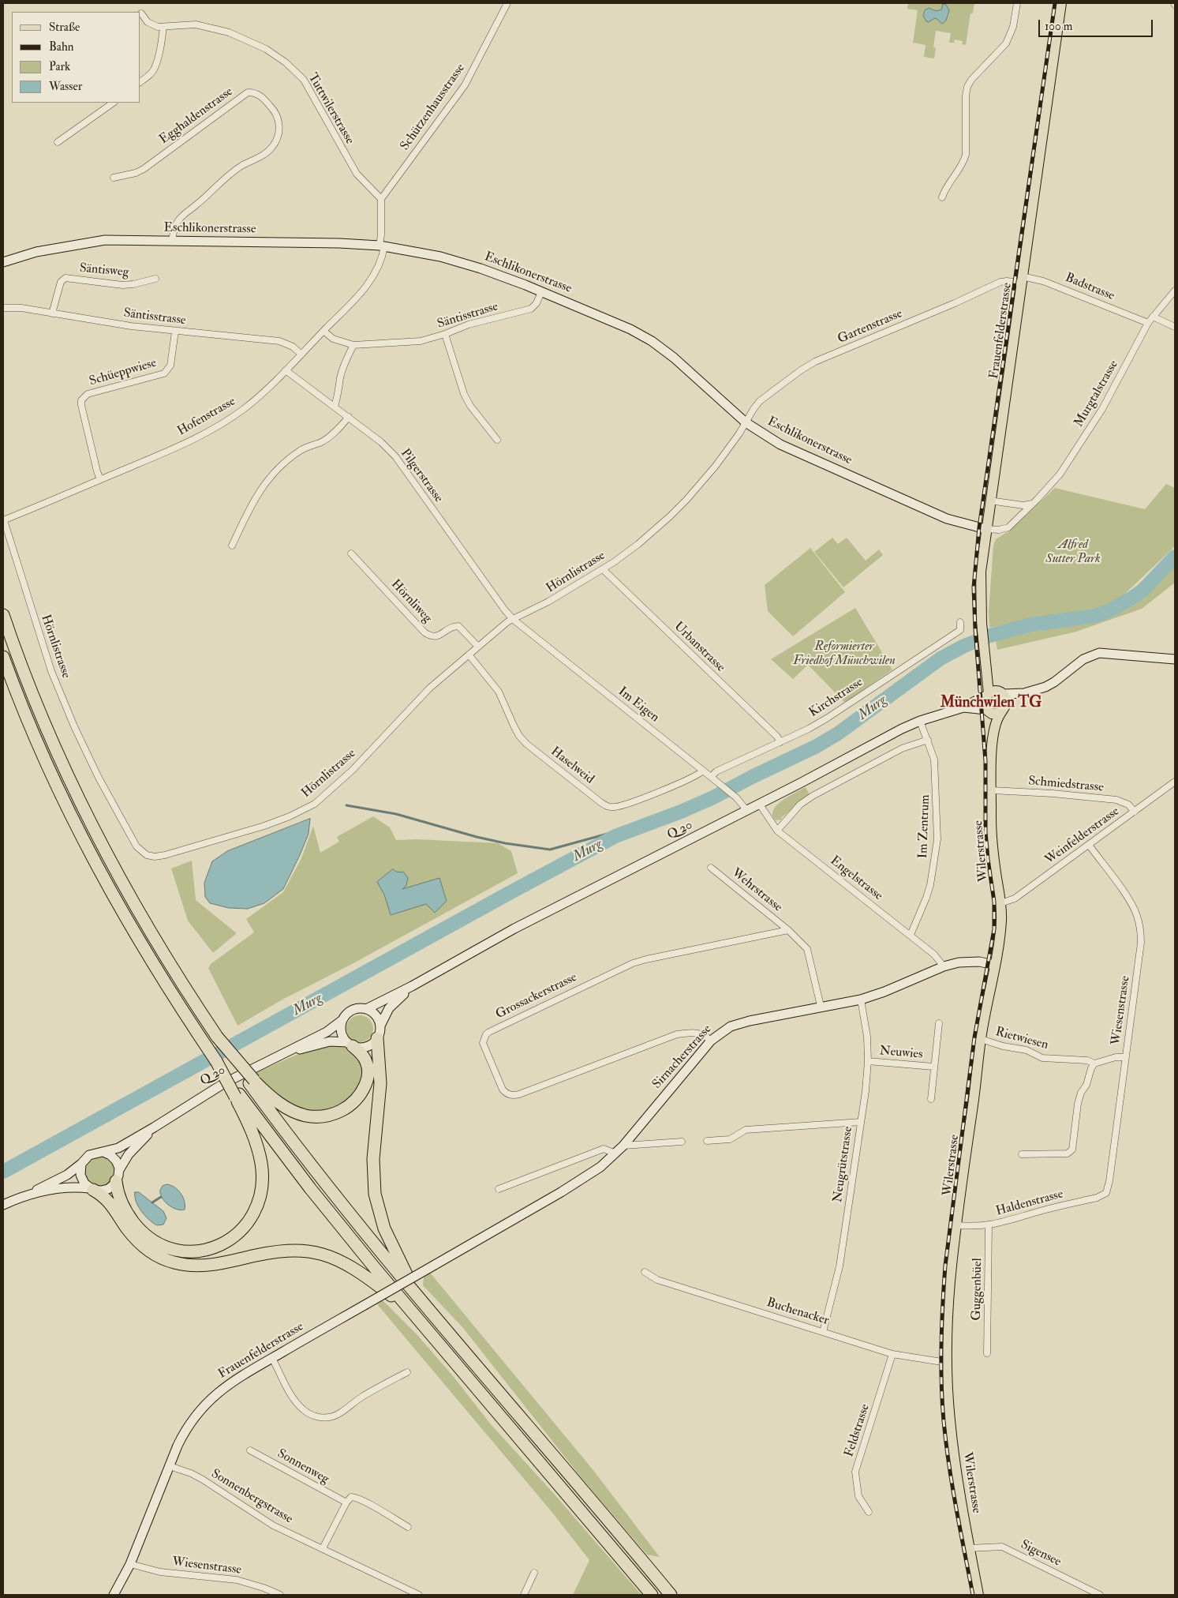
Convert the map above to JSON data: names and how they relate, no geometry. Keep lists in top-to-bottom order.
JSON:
{
  "streets": {
    "main road": [
      "Eschlikonerstrasse",
      "Frauenfelderstrasse",
      "Q 20",
      "Wilerstrasse",
      "Sirnacherstrasse"
    ],
    "street": [
      "Schützenhausstrasse",
      "Tuttwilerstrasse",
      "Egghaldenstrasse",
      "Säntisweg",
      "Badstrasse",
      "Säntisstrasse",
      "Gartenstrasse",
      "Schüeppwiese",
      "Murgtalstrasse",
      "Hofenstrasse",
      "Pilgerstrasse",
      "Hörnlistrasse",
      "Hörnliweg",
      "Urbanstrasse",
      "Kirchstrasse",
      "Im Eigen",
      "Haselweid",
      "Schmiedstrasse",
      "Im Zentrum",
      "Weinfelderstrasse",
      "Engelstrasse",
      "Wehrstrasse",
      "Grossackerstrasse",
      "Wiesenstrasse",
      "Rietwiesen",
      "Neuwies",
      "Neugrütstrasse",
      "Haldenstrasse",
      "Guggenbüel",
      "Buchenacker",
      "Feldstrasse",
      "Sonnenweg",
      "Sonnenbergstrasse",
      "Sigensee"
    ]
  },
  "crossings": [
    ["Schützenhausstrasse", "Tuttwilerstrasse"],
    ["Egghaldenstrasse", "Eschlikonerstrasse"],
    ["Eschlikonerstrasse", "Säntisstrasse"],
    ["Eschlikonerstrasse", "Gartenstrasse"],
    ["Eschlikonerstrasse", "Frauenfelderstrasse"],
    ["Eschlikonerstrasse", "Murgtalstrasse"],
    ["Eschlikonerstrasse", "Hofenstrasse"],
    ["Eschlikonerstrasse", "Hörnlistrasse"],
    ["Säntisweg", "Säntisstrasse"],
    ["Badstrasse", "Gartenstrasse"],
    ["Badstrasse", "Frauenfelderstrasse"],
    ["Badstrasse", "Murgtalstrasse"],
    ["Säntisstrasse", "Schüeppwiese"],
    ["Säntisstrasse", "Hofenstrasse"],
    ["Gartenstrasse", "Frauenfelderstrasse"],
    ["Gartenstrasse", "Hörnlistrasse"],
    ["Frauenfelderstrasse", "Murgtalstrasse"],
    ["Frauenfelderstrasse", "Q 20"],
    ["Frauenfelderstrasse", "Wilerstrasse"],
    ["Frauenfelderstrasse", "Wiesenstrasse"],
    ["Frauenfelderstrasse", "Sirnacherstrasse"],
    ["Frauenfelderstrasse", "Sonnenbergstrasse"],
    ["Schüeppwiese", "Hofenstrasse"],
    ["Hofenstrasse", "Pilgerstrasse"],
    ["Hofenstrasse", "Hörnlistrasse"],
    ["Pilgerstrasse", "Hörnlistrasse"],
    ["Pilgerstrasse", "Im Eigen"],
    ["Hörnlistrasse", "Hörnliweg"],
    ["Hörnlistrasse", "Urbanstrasse"],
    ["Hörnlistrasse", "Im Eigen"],
    ["Hörnlistrasse", "Haselweid"],
    ["Urbanstrasse", "Kirchstrasse"],
    ["Kirchstrasse", "Im Eigen"],
    ["Im Eigen", "Haselweid"],
    ["Im Eigen", "Q 20"],
    ["Schmiedstrasse", "Weinfelderstrasse"],
    ["Schmiedstrasse", "Wilerstrasse"],
    ["Im Zentrum", "Q 20"],
    ["Im Zentrum", "Engelstrasse"],
    ["Q 20", "Wilerstrasse"],
    ["Q 20", "Engelstrasse"],
    ["Weinfelderstrasse", "Wilerstrasse"],
    ["Weinfelderstrasse", "Wiesenstrasse"],
    ["Wilerstrasse", "Rietwiesen"],
    ["Wilerstrasse", "Sirnacherstrasse"],
    ["Wilerstrasse", "Haldenstrasse"],
    ["Wilerstrasse", "Buchenacker"],
    ["Wilerstrasse", "Sigensee"],
    ["Engelstrasse", "Sirnacherstrasse"],
    ["Wehrstrasse", "Grossackerstrasse"],
    ["Grossackerstrasse", "Sirnacherstrasse"],
    ["Wiesenstrasse", "Haldenstrasse"],
    ["Neuwies", "Neugrütstrasse"],
    ["Sirnacherstrasse", "Neugrütstrasse"],
    ["Neugrütstrasse", "Buchenacker"],
    ["Haldenstrasse", "Guggenbüel"],
    ["Buchenacker", "Feldstrasse"]
  ],
  "districts": ["Münchwilen TG"],
  "water": ["Murg"],
  "parks": ["Alfred Sutter Park", "Reformierter Friedhof Münchwilen"],
  "legend": [
    "Straße",
    "Bahn",
    "Park",
    "Wasser"
  ],
  "scale_bar": "100 m"
}
